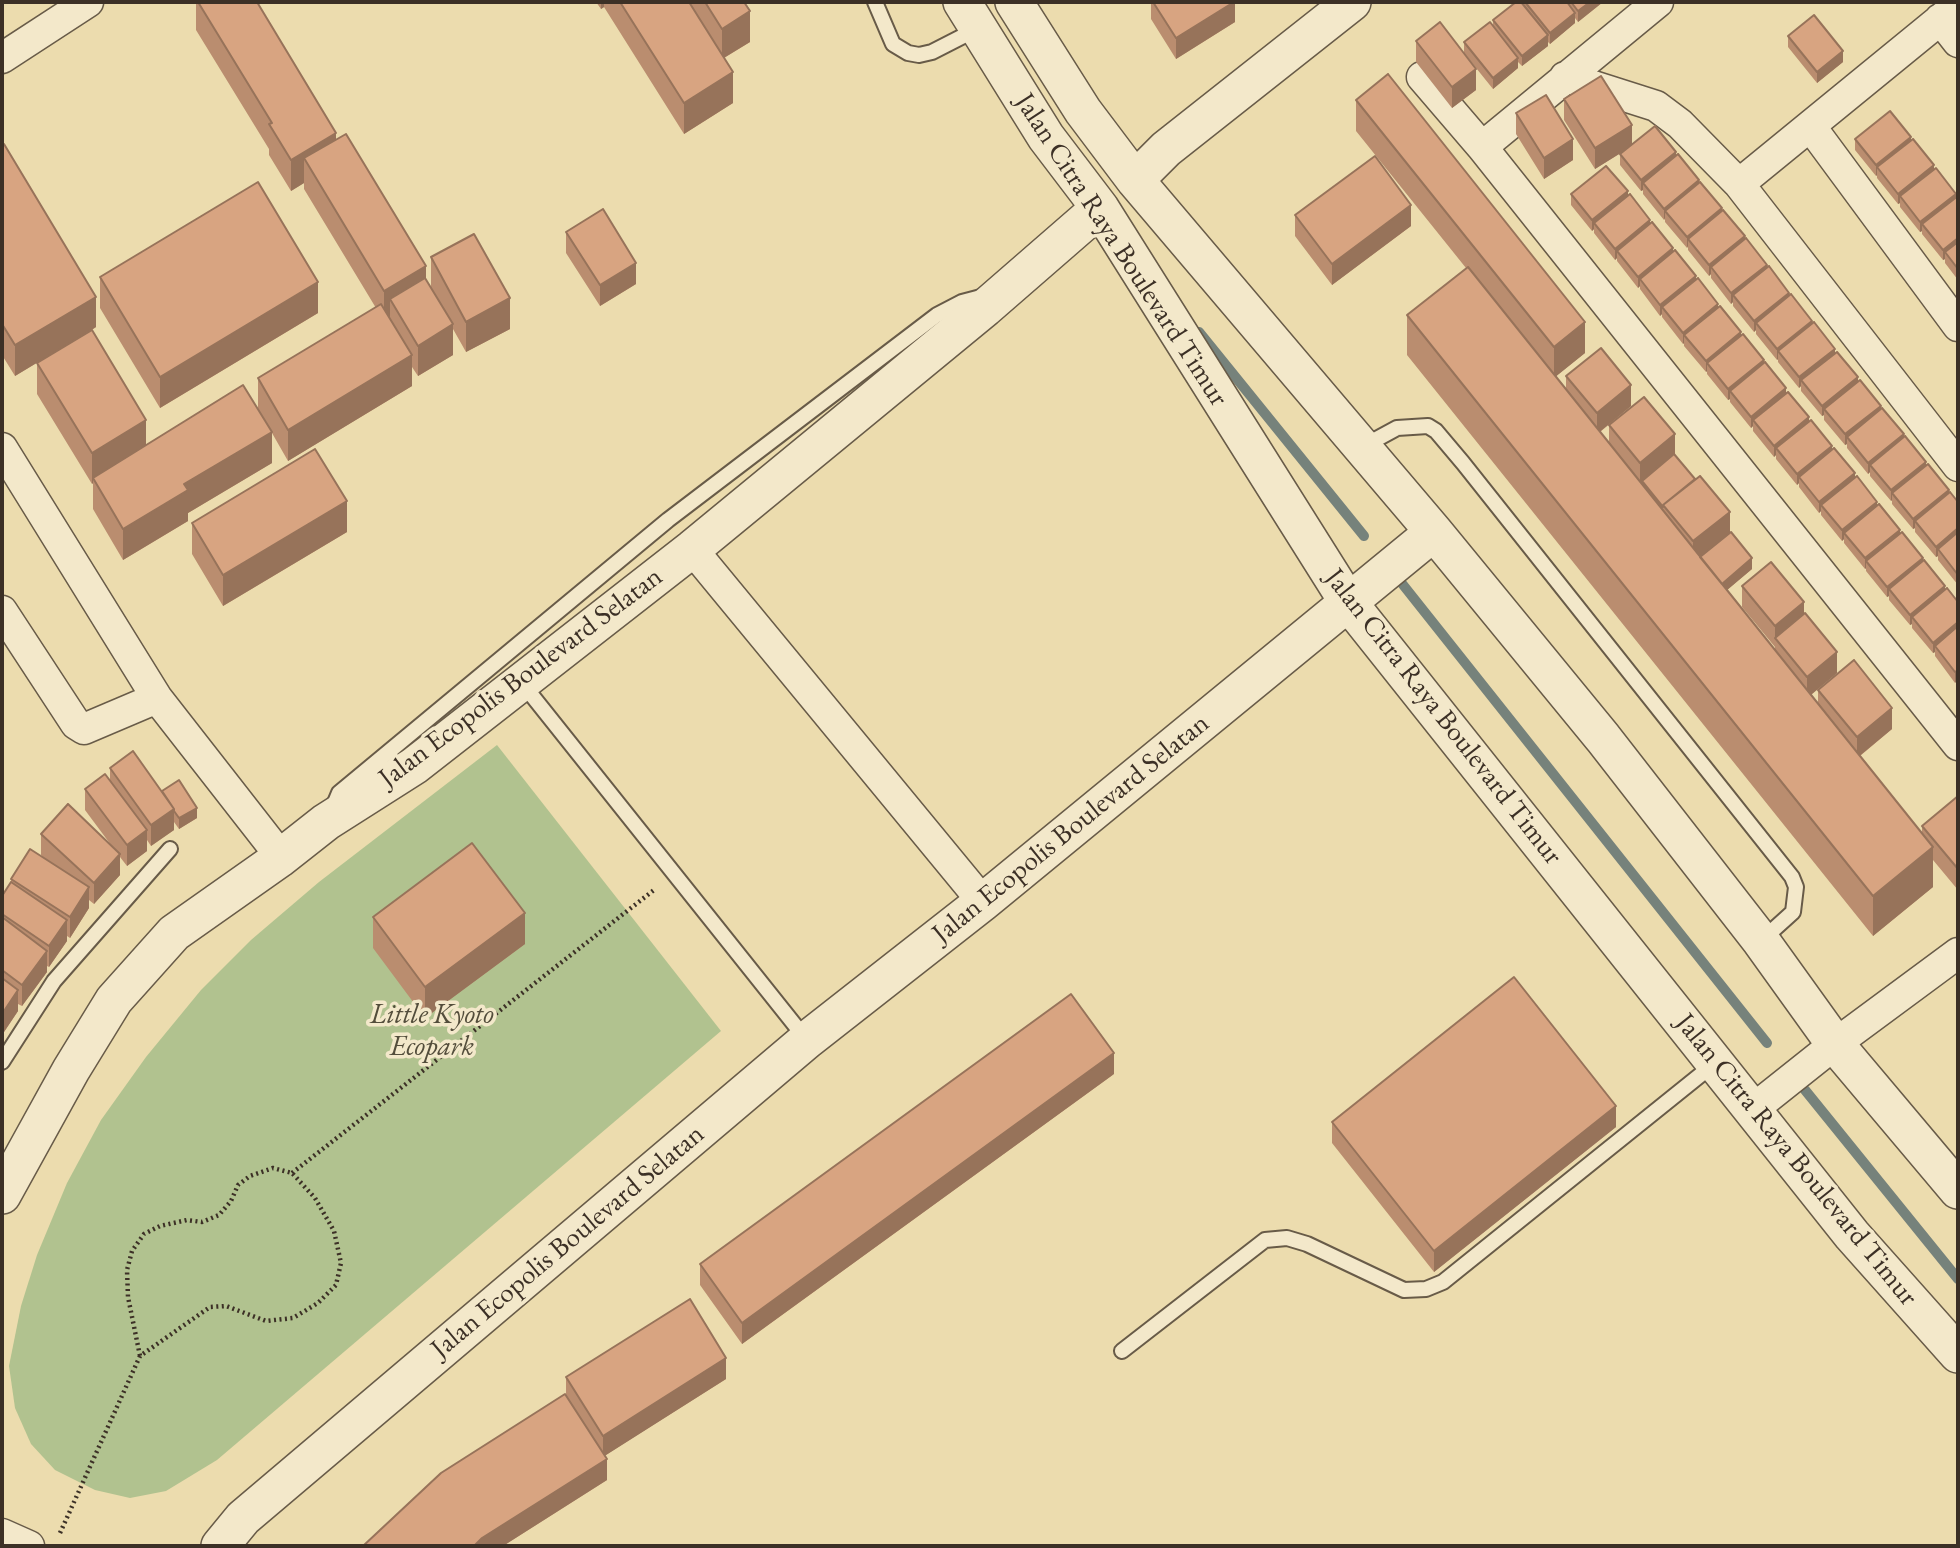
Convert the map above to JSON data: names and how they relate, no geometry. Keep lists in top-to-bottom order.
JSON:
{
  "streets": {
    "street": ["Jalan Citra Raya Boulevard Timur", "Jalan Ecopolis Boulevard Selatan"]
  },
  "crossings": [
    ["Jalan Citra Raya Boulevard Timur", "Jalan Ecopolis Boulevard Selatan"]
  ],
  "parks": ["Little Kyoto Ecopark"]
}
